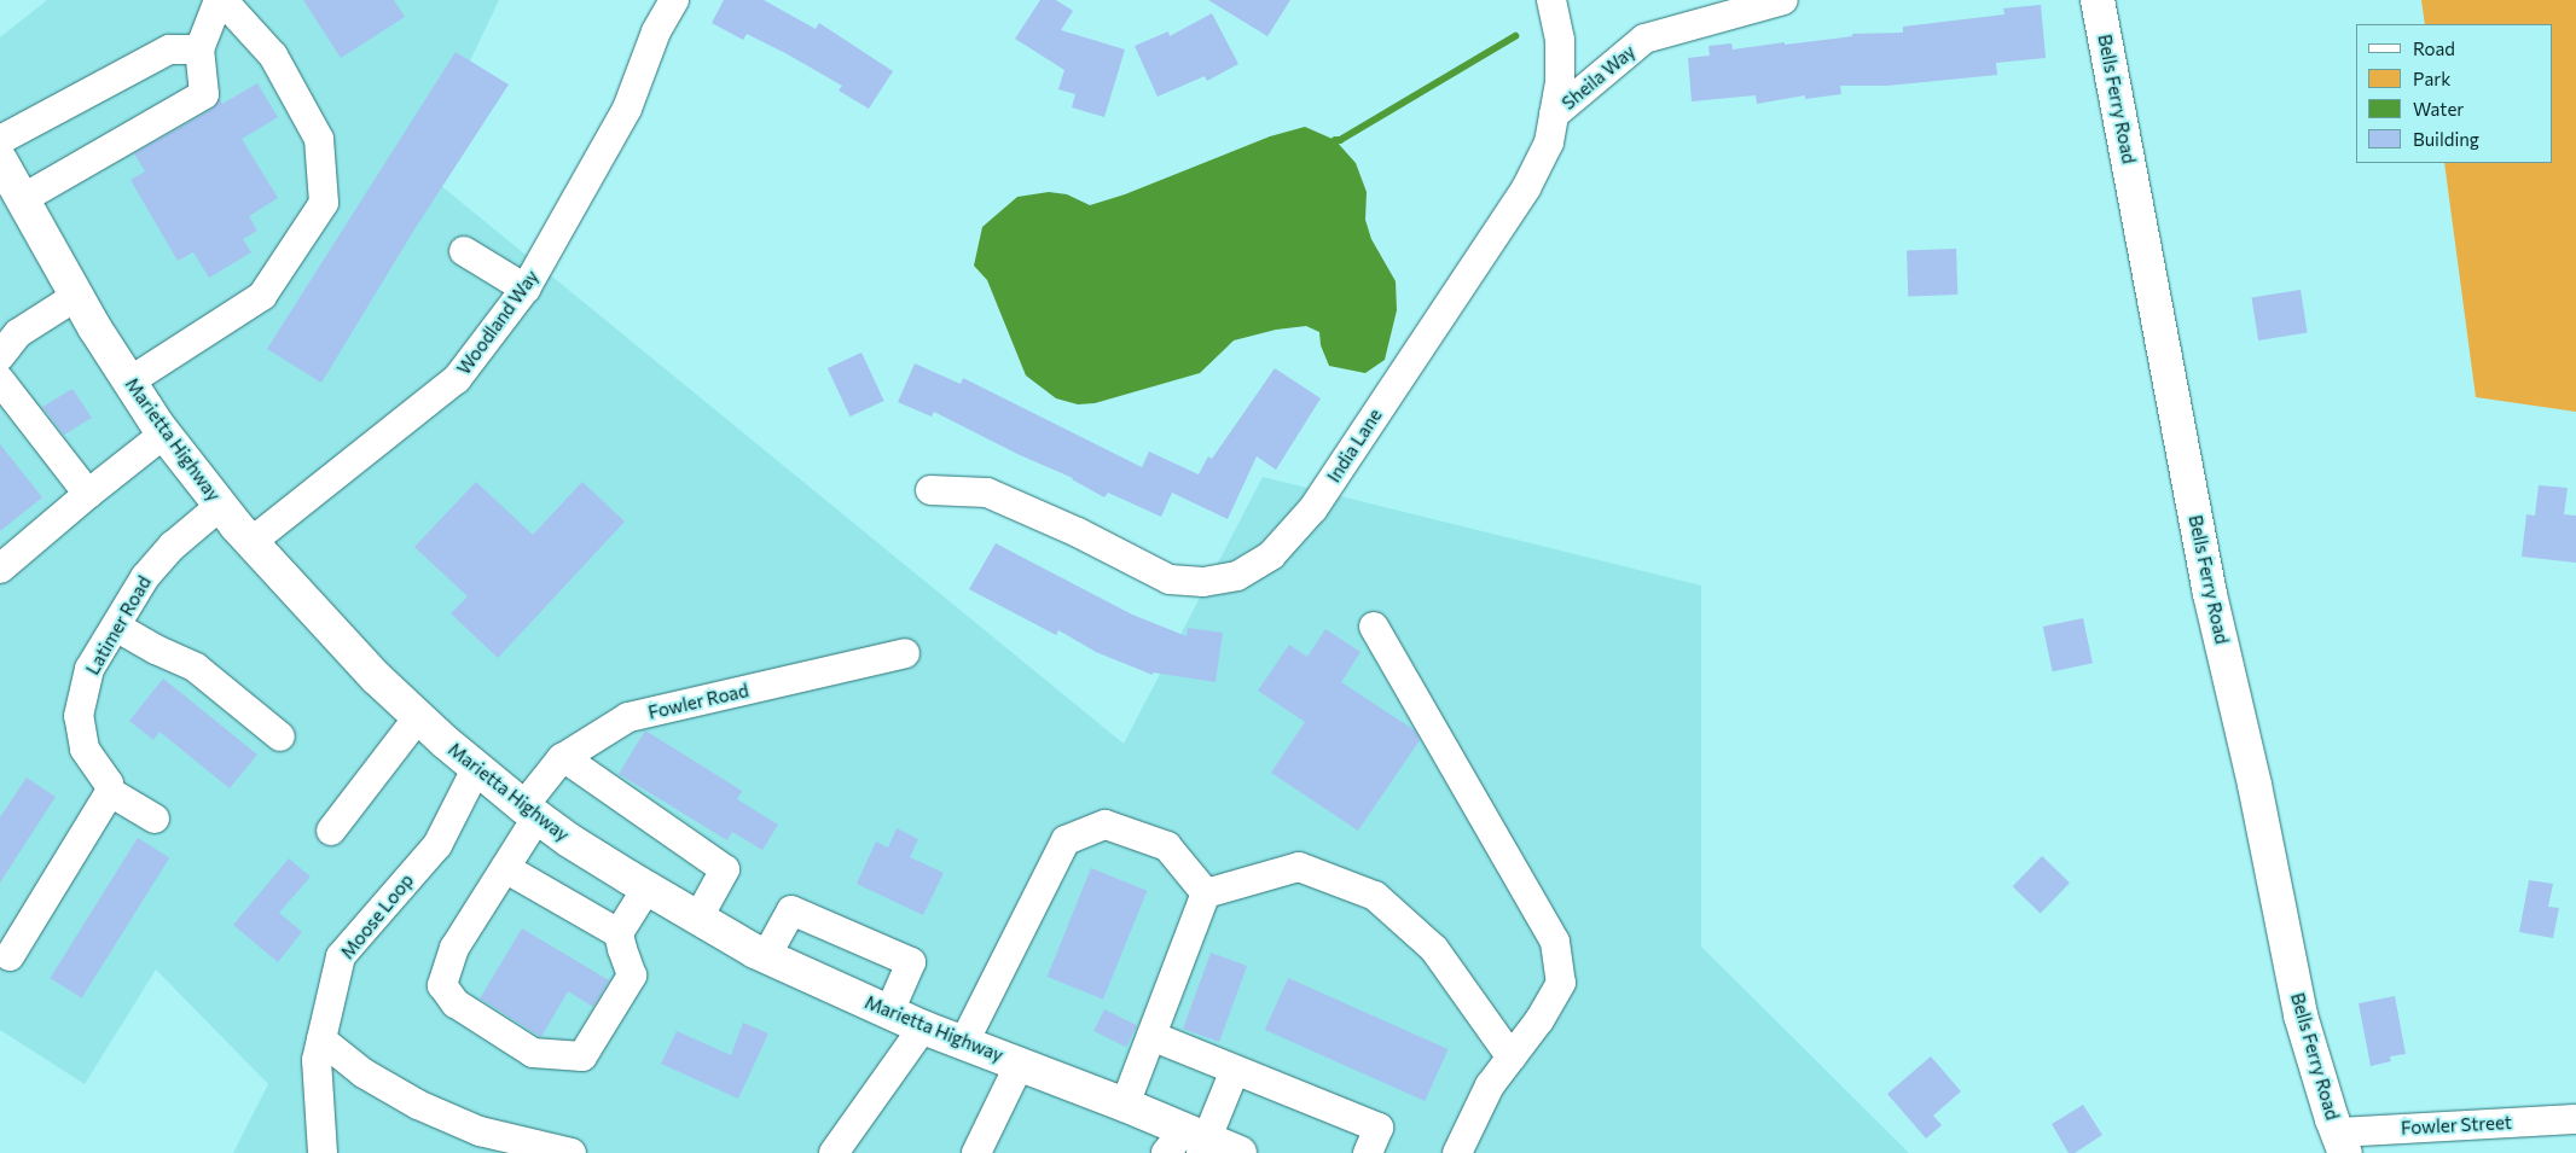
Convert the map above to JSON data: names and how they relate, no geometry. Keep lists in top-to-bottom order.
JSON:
{
  "streets": {
    "main road": ["Bells Ferry Road", "Marietta Highway"],
    "street": [
      "Sheila Way",
      "Woodland Way",
      "India Lane",
      "Latimer Road",
      "Fowler Road",
      "Moose Loop",
      "Fowler Street"
    ]
  },
  "crossings": [
    ["Sheila Way", "India Lane"],
    ["Bells Ferry Road", "Fowler Street"],
    ["Woodland Way", "Marietta Highway"],
    ["Marietta Highway", "Latimer Road"],
    ["Marietta Highway", "Fowler Road"],
    ["Marietta Highway", "Moose Loop"]
  ],
  "legend": [
    "Road",
    "Park",
    "Water",
    "Building"
  ]
}
